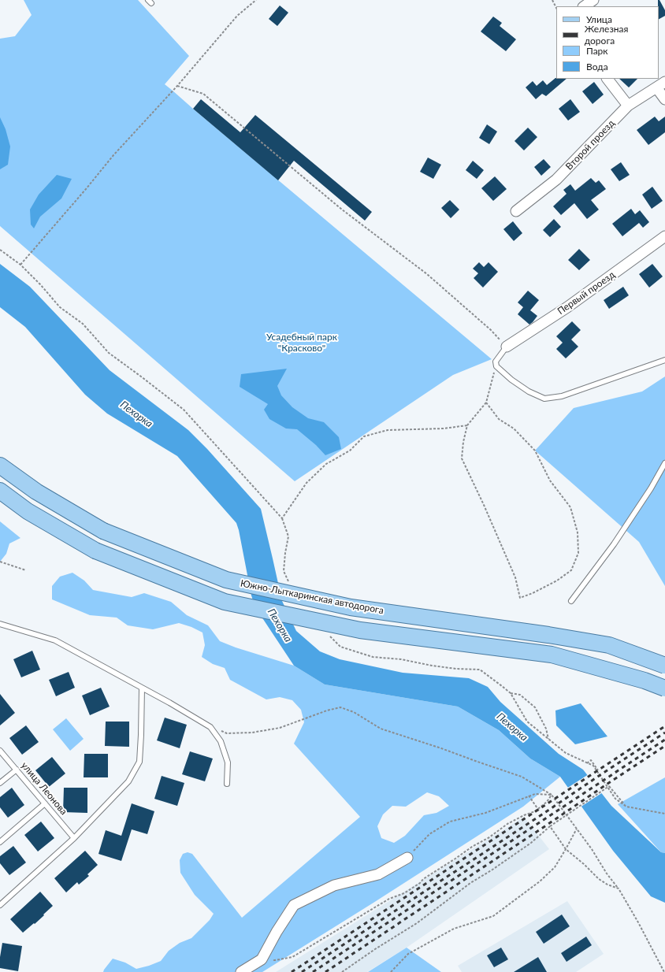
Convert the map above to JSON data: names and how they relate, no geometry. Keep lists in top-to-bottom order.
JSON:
{
  "streets": {
    "main road": ["Южно-Лыткаринская автодорога"],
    "street": ["Второй проезд", "Первый проезд"],
    "lane": ["улица Леонова"]
  },
  "water": ["Пехорка"],
  "parks": ["Усадебный парк \"Красково\""],
  "legend": [
    "Улица",
    "Железная дорога",
    "Парк",
    "Вода"
  ]
}
